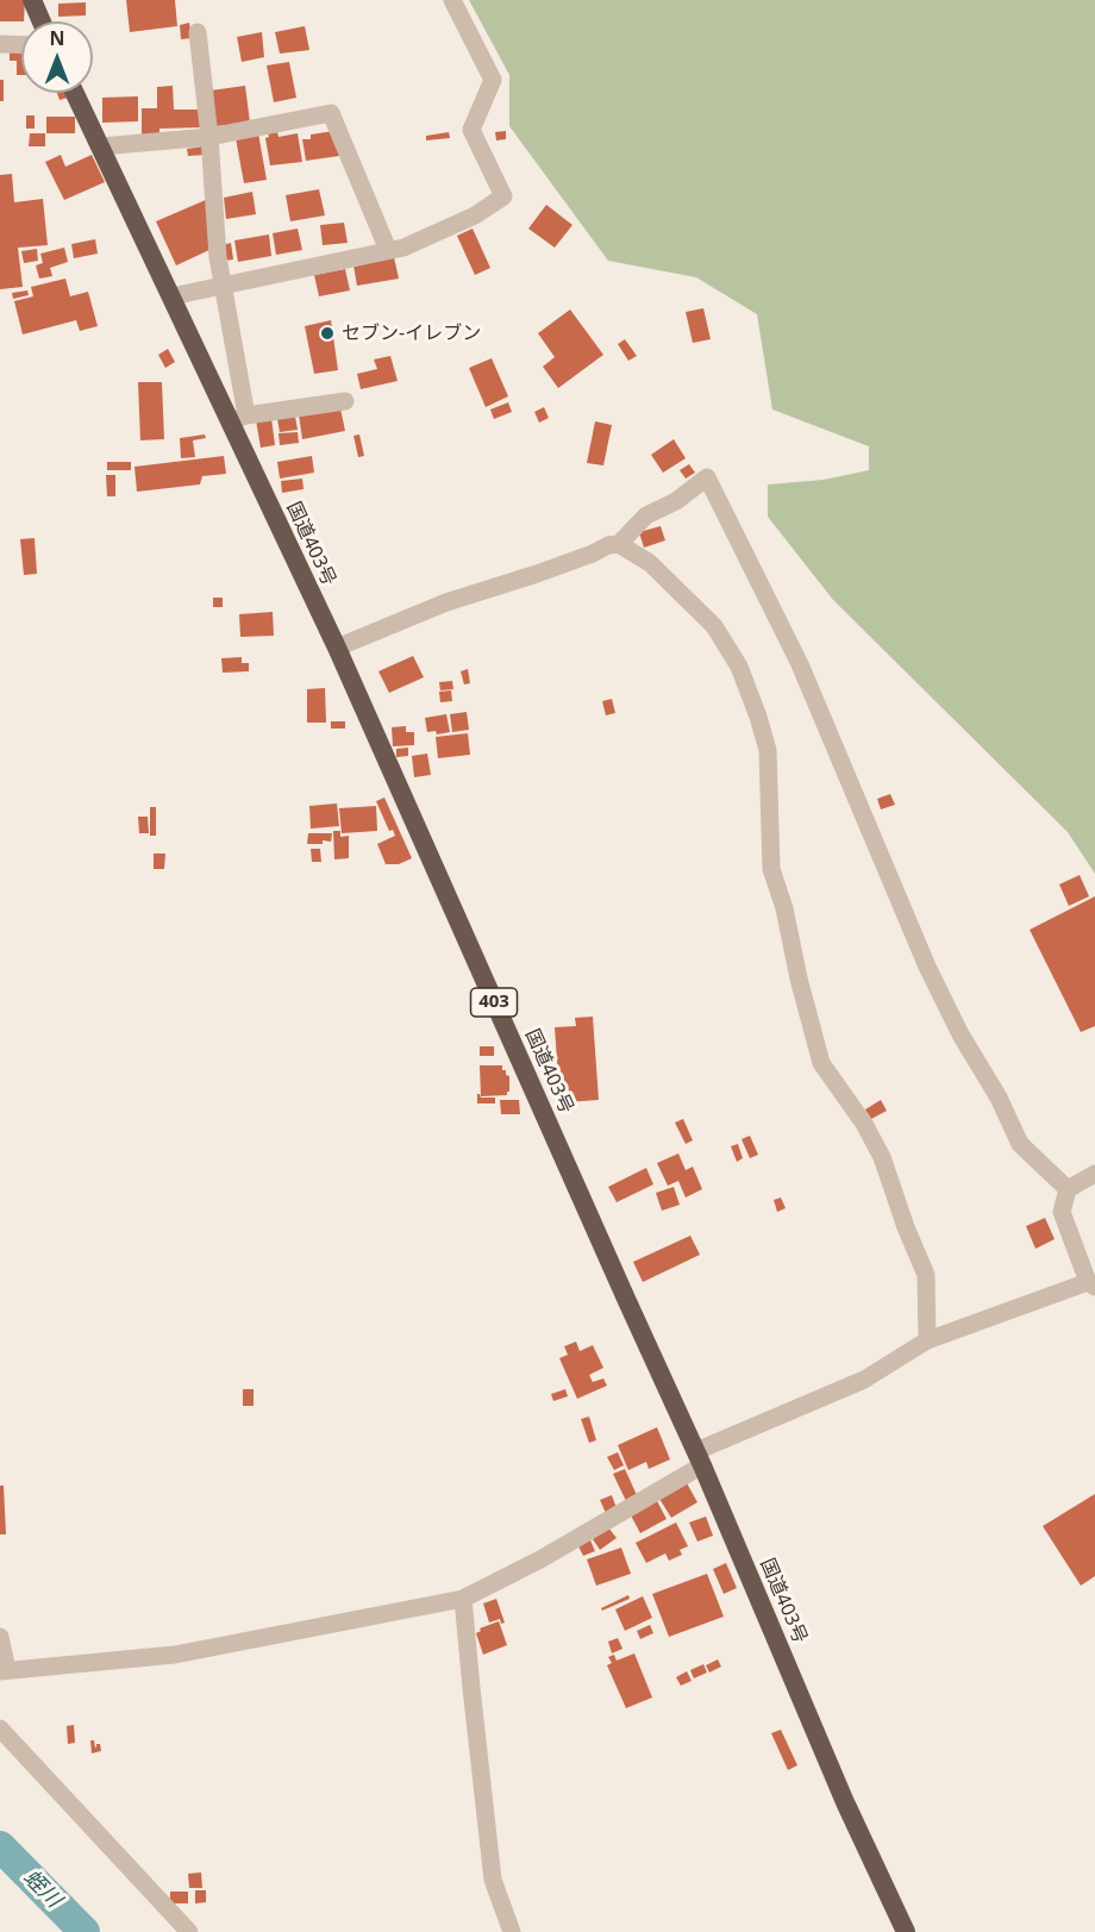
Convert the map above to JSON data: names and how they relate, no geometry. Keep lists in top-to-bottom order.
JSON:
{
  "streets": {
    "highway": ["国道403号", "403"]
  },
  "water": ["蛭川"],
  "places": ["セブン-イレブン"],
  "north": "top"
}
